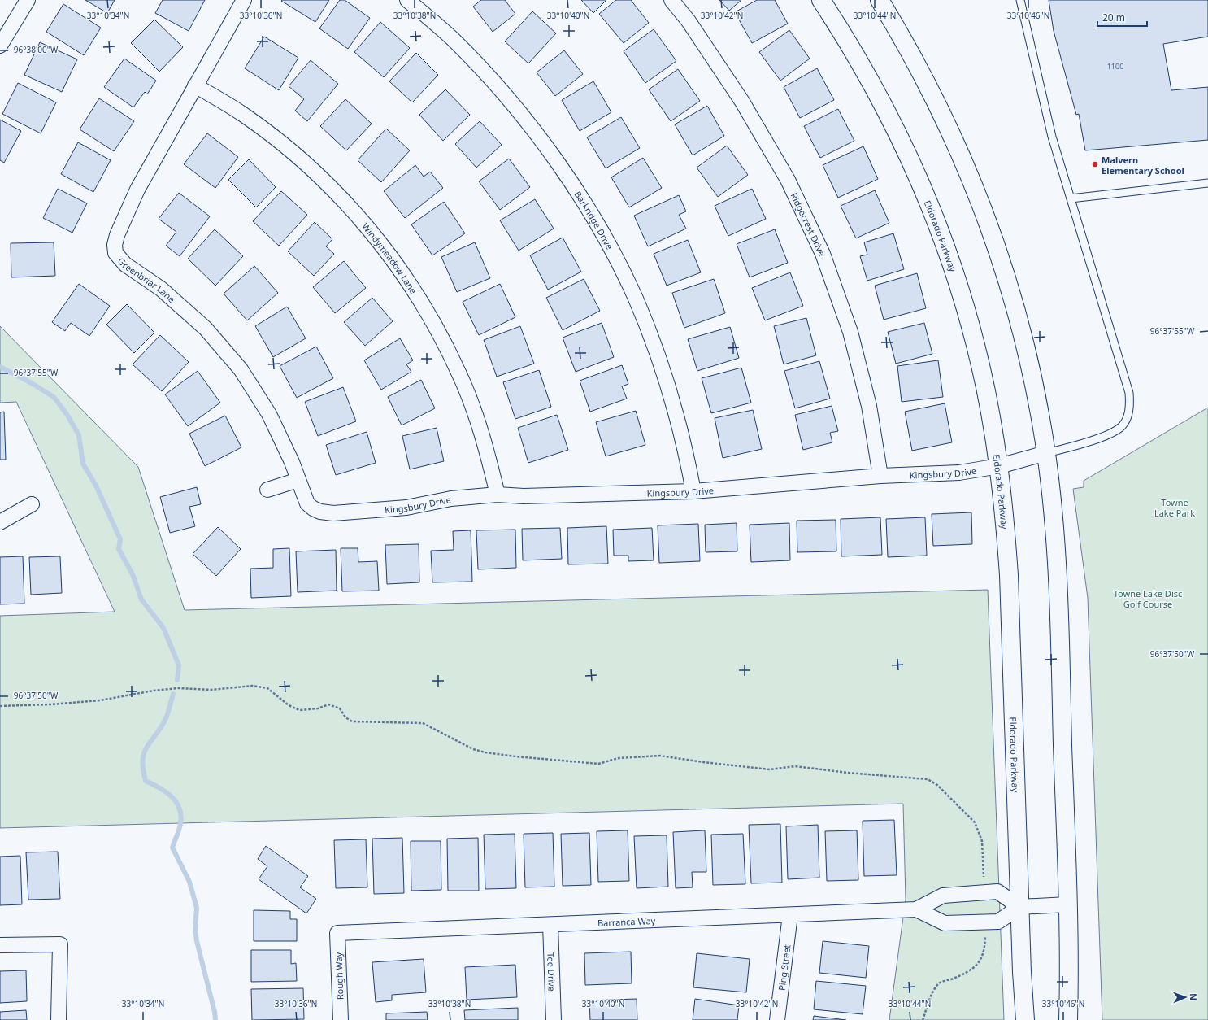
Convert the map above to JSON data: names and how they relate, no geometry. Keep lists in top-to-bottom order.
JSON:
{
  "streets": {
    "main road": ["Eldorado Parkway"],
    "street": [
      "Barkridge Drive",
      "Ridgecrest Drive",
      "Windymeadow Lane",
      "Greenbriar Lane",
      "Kingsbury Drive",
      "Barranca Way",
      "Ping Street",
      "Tee Drive",
      "Rough Way"
    ]
  },
  "crossings": [
    ["Barkridge Drive", "Kingsbury Drive"],
    ["Ridgecrest Drive", "Kingsbury Drive"],
    ["Eldorado Parkway", "Kingsbury Drive"],
    ["Eldorado Parkway", "Barranca Way"],
    ["Windymeadow Lane", "Greenbriar Lane"],
    ["Windymeadow Lane", "Kingsbury Drive"],
    ["Greenbriar Lane", "Kingsbury Drive"],
    ["Barranca Way", "Ping Street"],
    ["Barranca Way", "Tee Drive"],
    ["Barranca Way", "Rough Way"]
  ],
  "parks": ["Towne Lake Park", "Towne Lake Disc Golf Course"],
  "places": ["Malvern Elementary School"],
  "house_numbers": ["1100"],
  "scale_bar": "20 m",
  "north": "right",
  "coordinates": [
    "33°10'34\"N",
    "33°10'36\"N",
    "33°10'38\"N",
    "33°10'40\"N",
    "33°10'42\"N",
    "33°10'44\"N",
    "33°10'46\"N",
    "96°38'00\"W",
    "96°37'55\"W",
    "96°37'50\"W"
  ]
}
